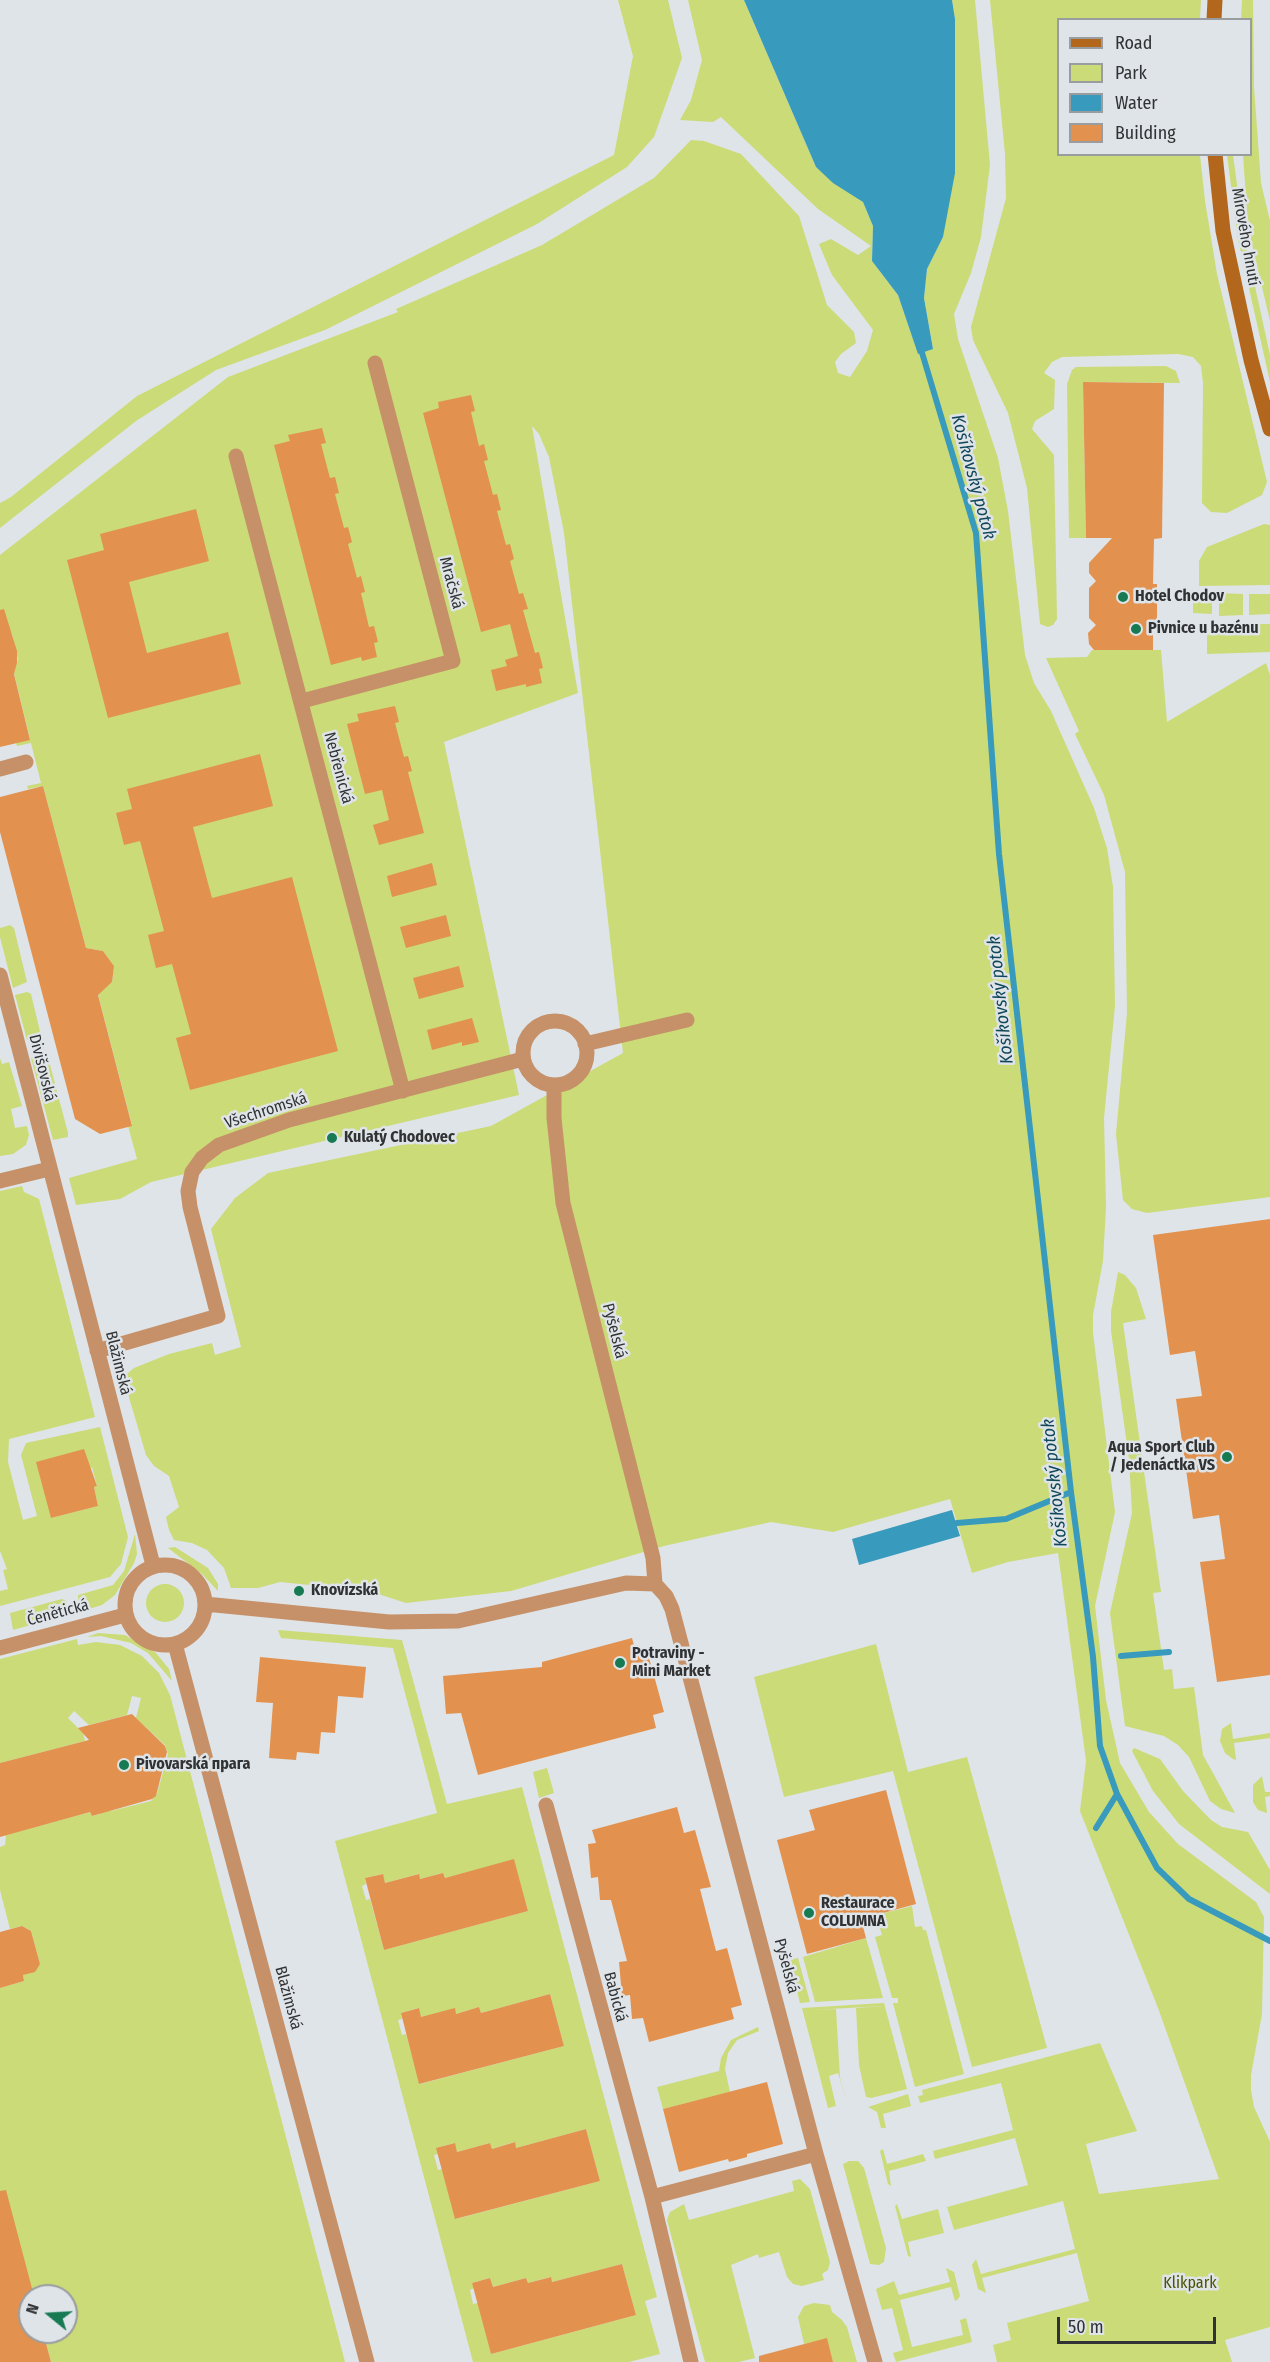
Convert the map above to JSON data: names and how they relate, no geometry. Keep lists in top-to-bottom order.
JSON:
{
  "streets": {
    "main road": ["Mírového hnutí"],
    "street": [
      "Mračská",
      "Nebřenická",
      "Divišovská",
      "Všechromská",
      "Pyšelská",
      "Blažimská",
      "Čenětická",
      "Babická"
    ]
  },
  "crossings": [
    ["Mračská", "Nebřenická"],
    ["Nebřenická", "Všechromská"],
    ["Divišovská", "Blažimská"],
    ["Všechromská", "Pyšelská"],
    ["Všechromská", "Blažimská"],
    ["Blažimská", "Čenětická"]
  ],
  "water": ["Košíkovský potok"],
  "parks": ["Klikpark"],
  "places": [
    "Hotel Chodov",
    "Pivnice u bazénu",
    "Kulatý Chodovec",
    "Aqua Sport Club / Jedenáctka VS",
    "Knovízská",
    "Potraviny - Mini Market",
    "Pivovarská прага",
    "Restaurace COLUMNA"
  ],
  "legend": [
    "Road",
    "Park",
    "Water",
    "Building"
  ],
  "scale_bar": "50 m",
  "north": "left"
}
